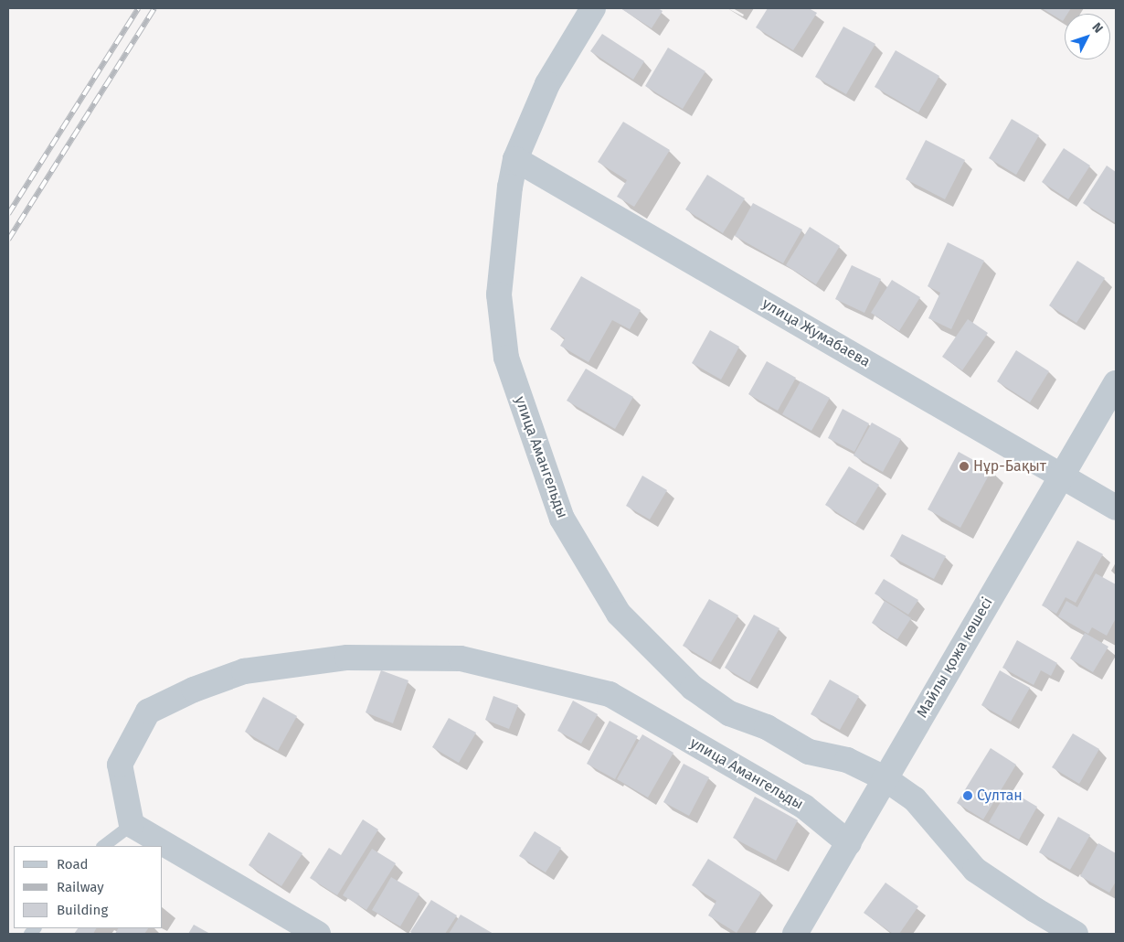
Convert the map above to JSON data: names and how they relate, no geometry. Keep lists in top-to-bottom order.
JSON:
{
  "streets": {
    "street": ["улица Жумабаева", "улица Амангельды", "Майлы қожа көшесі"]
  },
  "crossings": [
    ["улица Жумабаева", "улица Амангельды"],
    ["улица Жумабаева", "Майлы қожа көшесі"],
    ["улица Амангельды", "Майлы қожа көшесі"]
  ],
  "places": ["Нұр-Бақыт", "Султан"],
  "legend": ["Road", "Railway", "Building"],
  "north": "top right"
}
